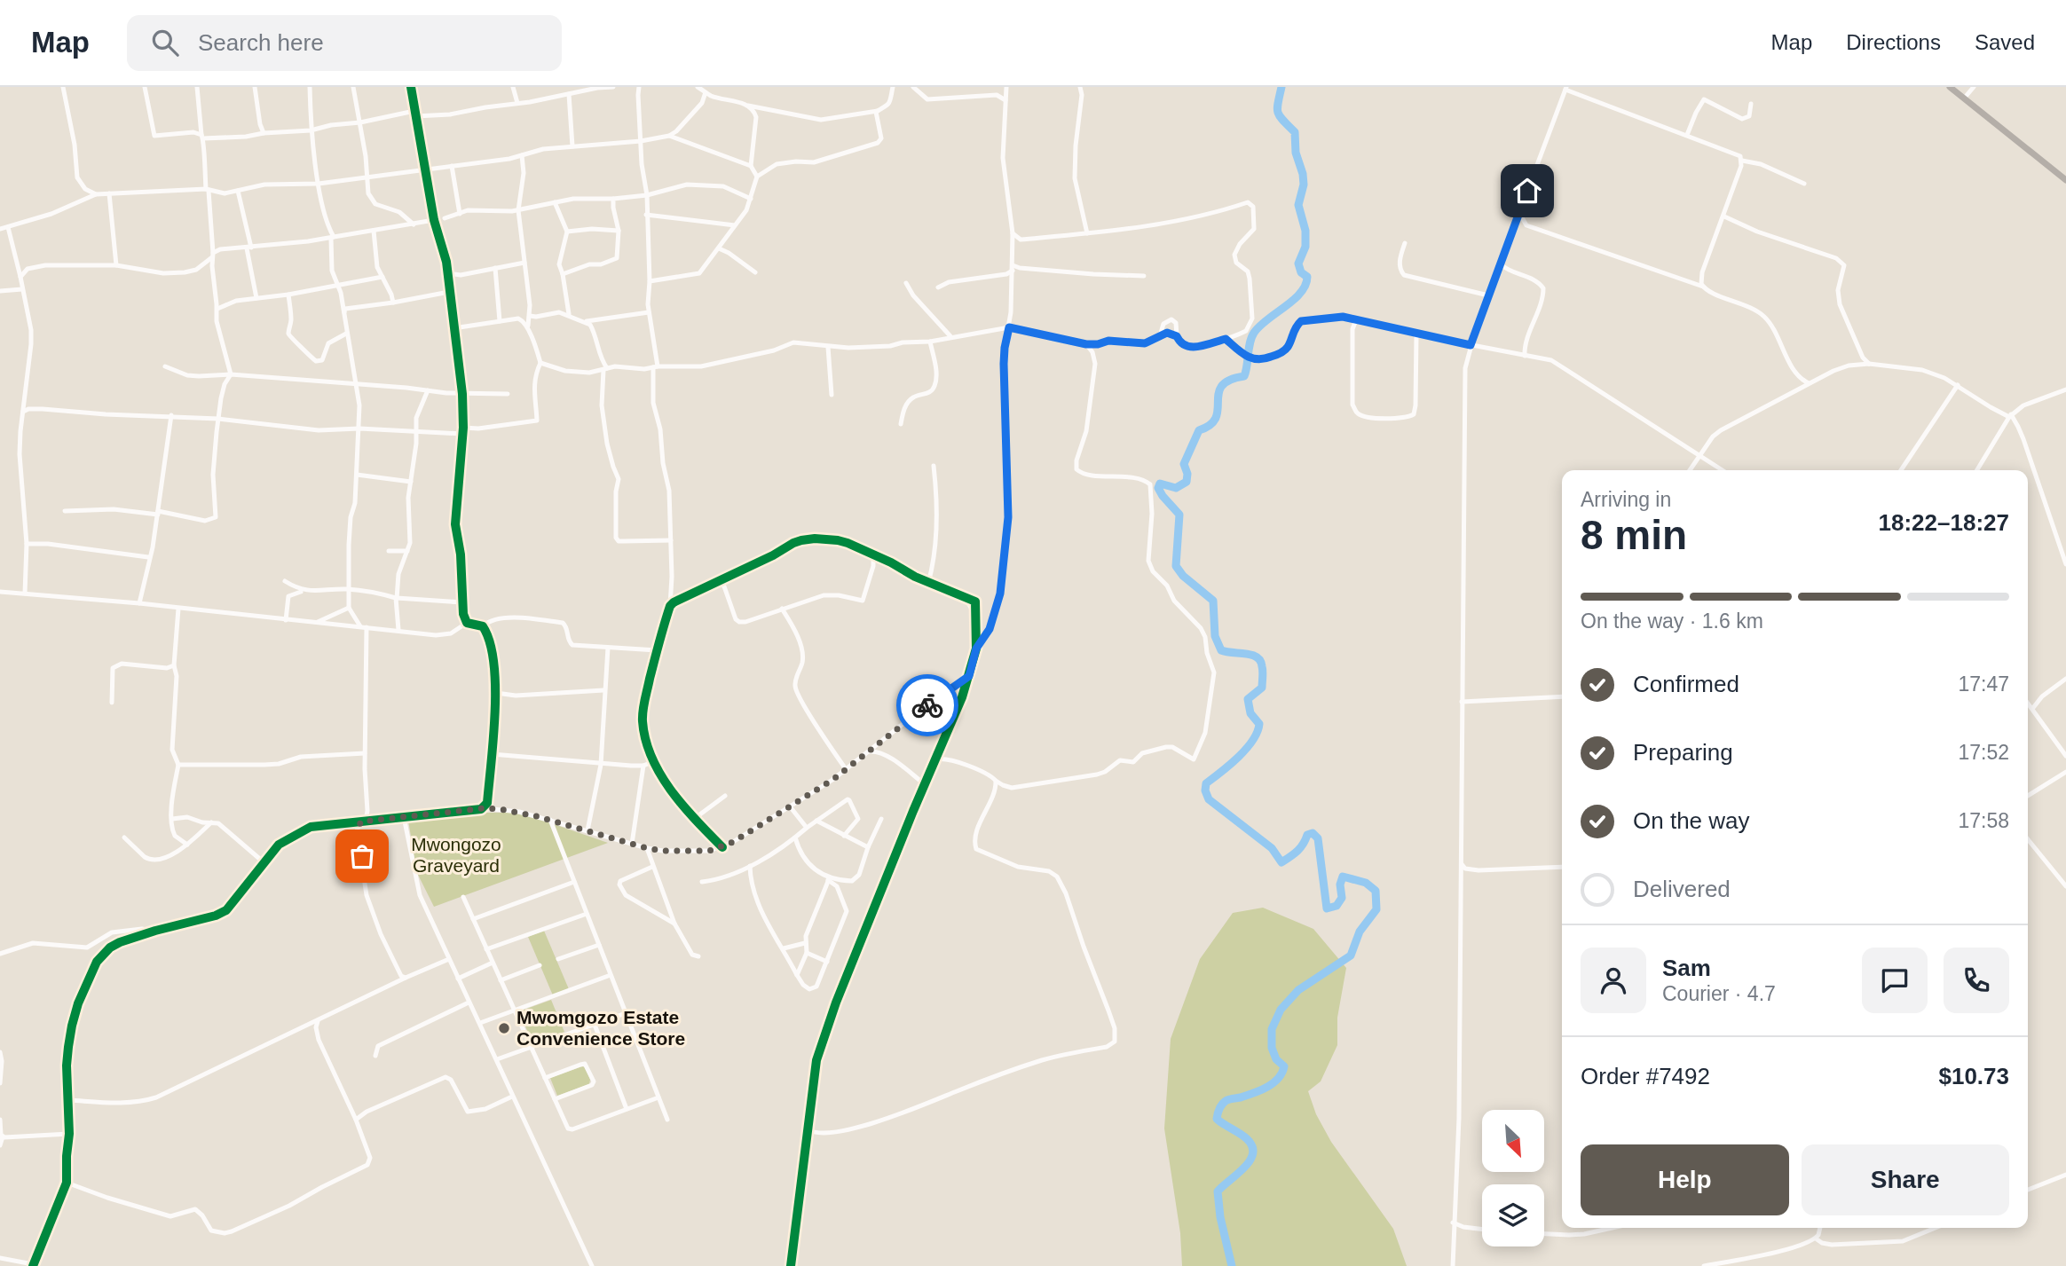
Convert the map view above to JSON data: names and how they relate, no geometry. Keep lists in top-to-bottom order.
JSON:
{
  "parks": ["Mwongozo Graveyard"],
  "places": ["Mwomgozo Estate Convenience Store"],
  "north": "bottom right",
  "page": {
    "header": "Map",
    "search": "Search here",
    "nav": ["Map", "Directions", "Saved"],
    "heading": ["8 min", "Arriving in", "18:22–18:27"],
    "panel": [
      "Sam",
      "Courier · 4.7",
      "Order #7492",
      "$10.73"
    ],
    "bar": "On the way · 1.6 km",
    "list": [
      ["Confirmed", "17:47"],
      ["Preparing", "17:52"],
      ["On the way", "17:58"],
      "Delivered"
    ],
    "buttons": ["Help", "Share"]
  }
}
